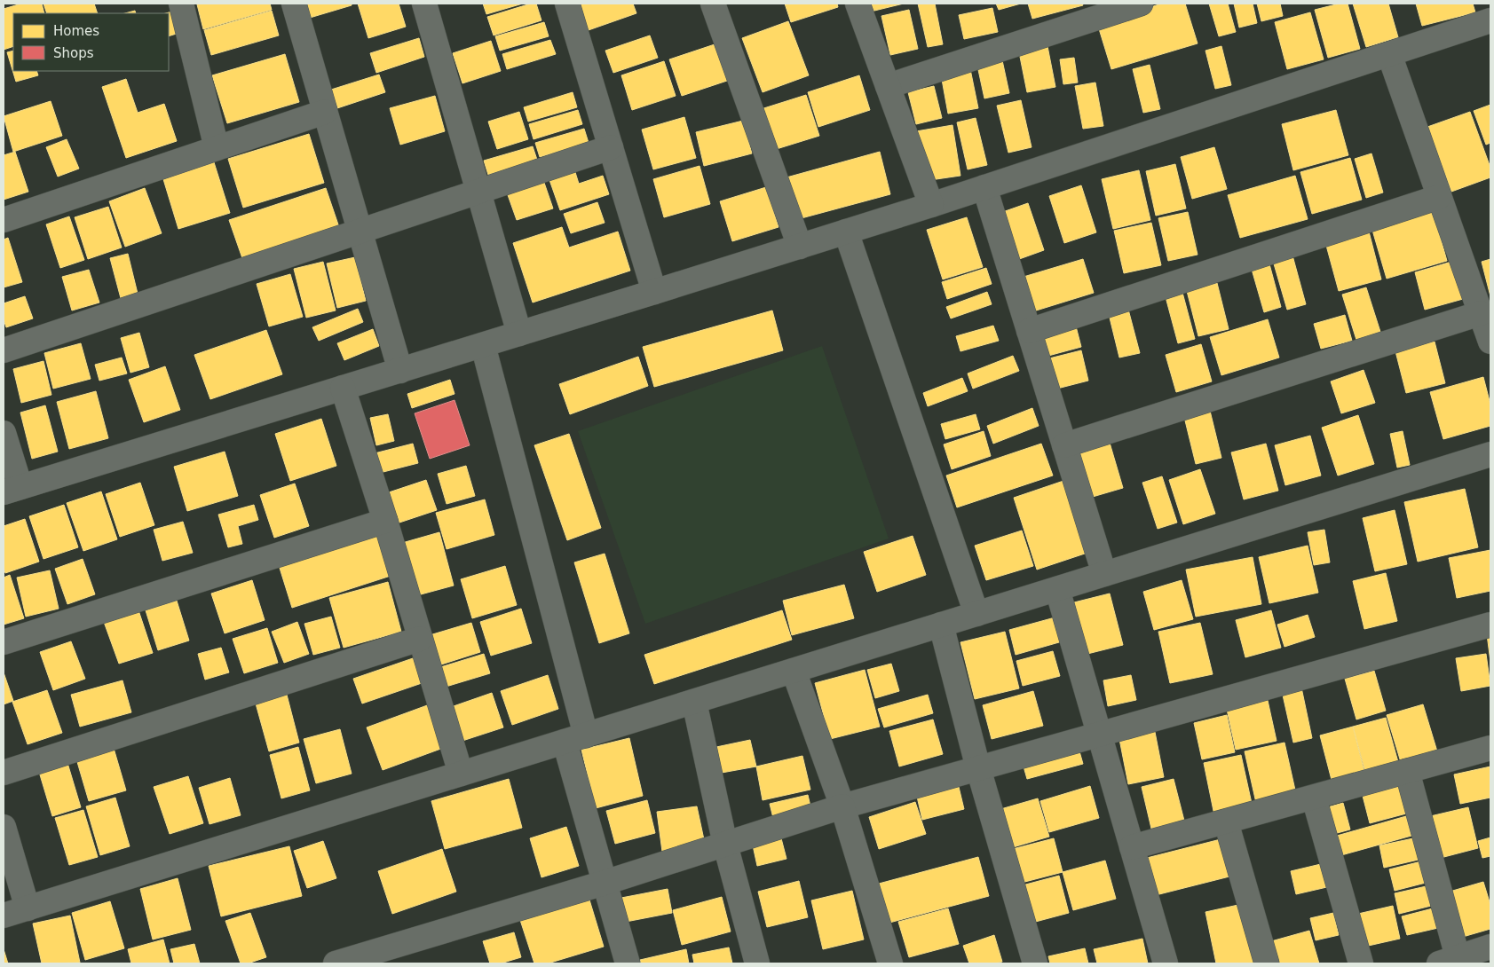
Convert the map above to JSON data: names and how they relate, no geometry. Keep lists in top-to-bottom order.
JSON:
{
  "legend": ["Homes", "Shops"]
}
